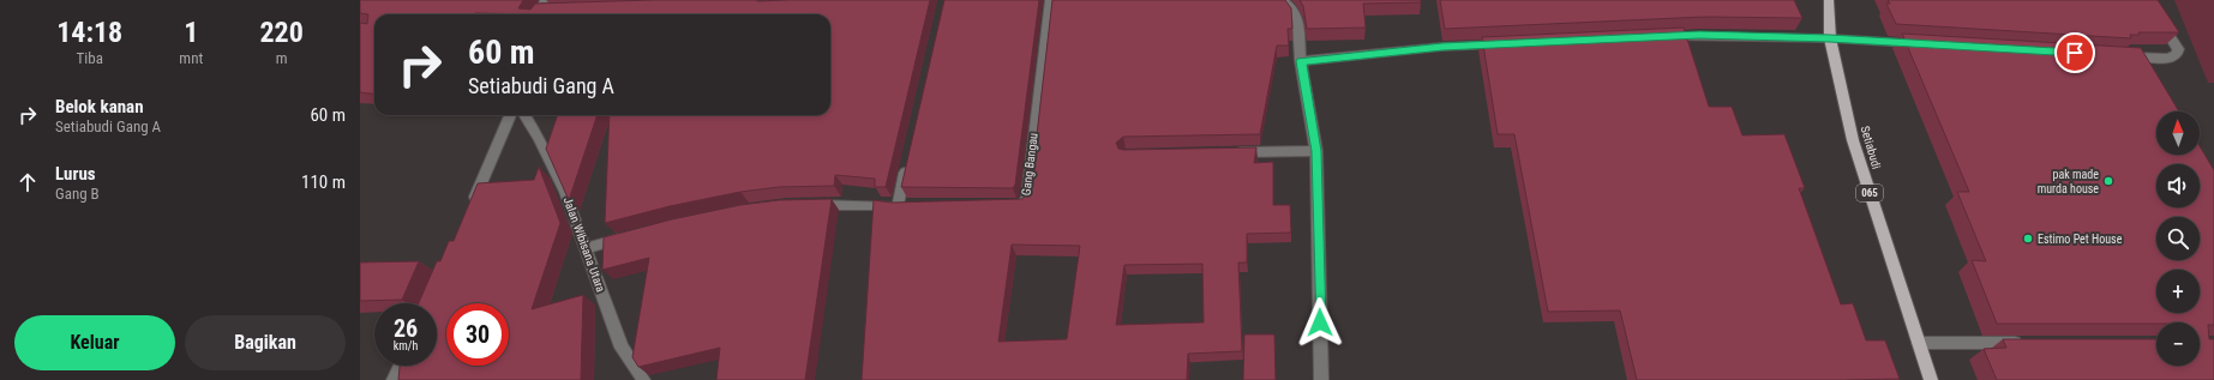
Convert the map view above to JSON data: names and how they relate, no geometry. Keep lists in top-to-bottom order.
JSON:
{
  "streets": {
    "main road": ["Setiabudi", "065"],
    "street": ["Gang Bangau", "Jalan Wibisana Utara"]
  },
  "places": ["pak made murda house", "Estimo Pet House"],
  "north": "top",
  "page": {
    "eta": [
      "14:18",
      "Tiba",
      "1",
      "mnt",
      "220",
      "m"
    ],
    "turn": ["60 m", "Setiabudi Gang A"],
    "list": [
      {
        "name": "Belok kanan",
        "note": "Setiabudi Gang A",
        "value": "60 m"
      },
      {
        "name": "Lurus",
        "note": "Gang B",
        "value": "110 m"
      }
    ],
    "map_buttons": ["+", "−"],
    "speed": "26 km/h",
    "limit": "30",
    "buttons": ["Keluar", "Bagikan"]
  }
}
